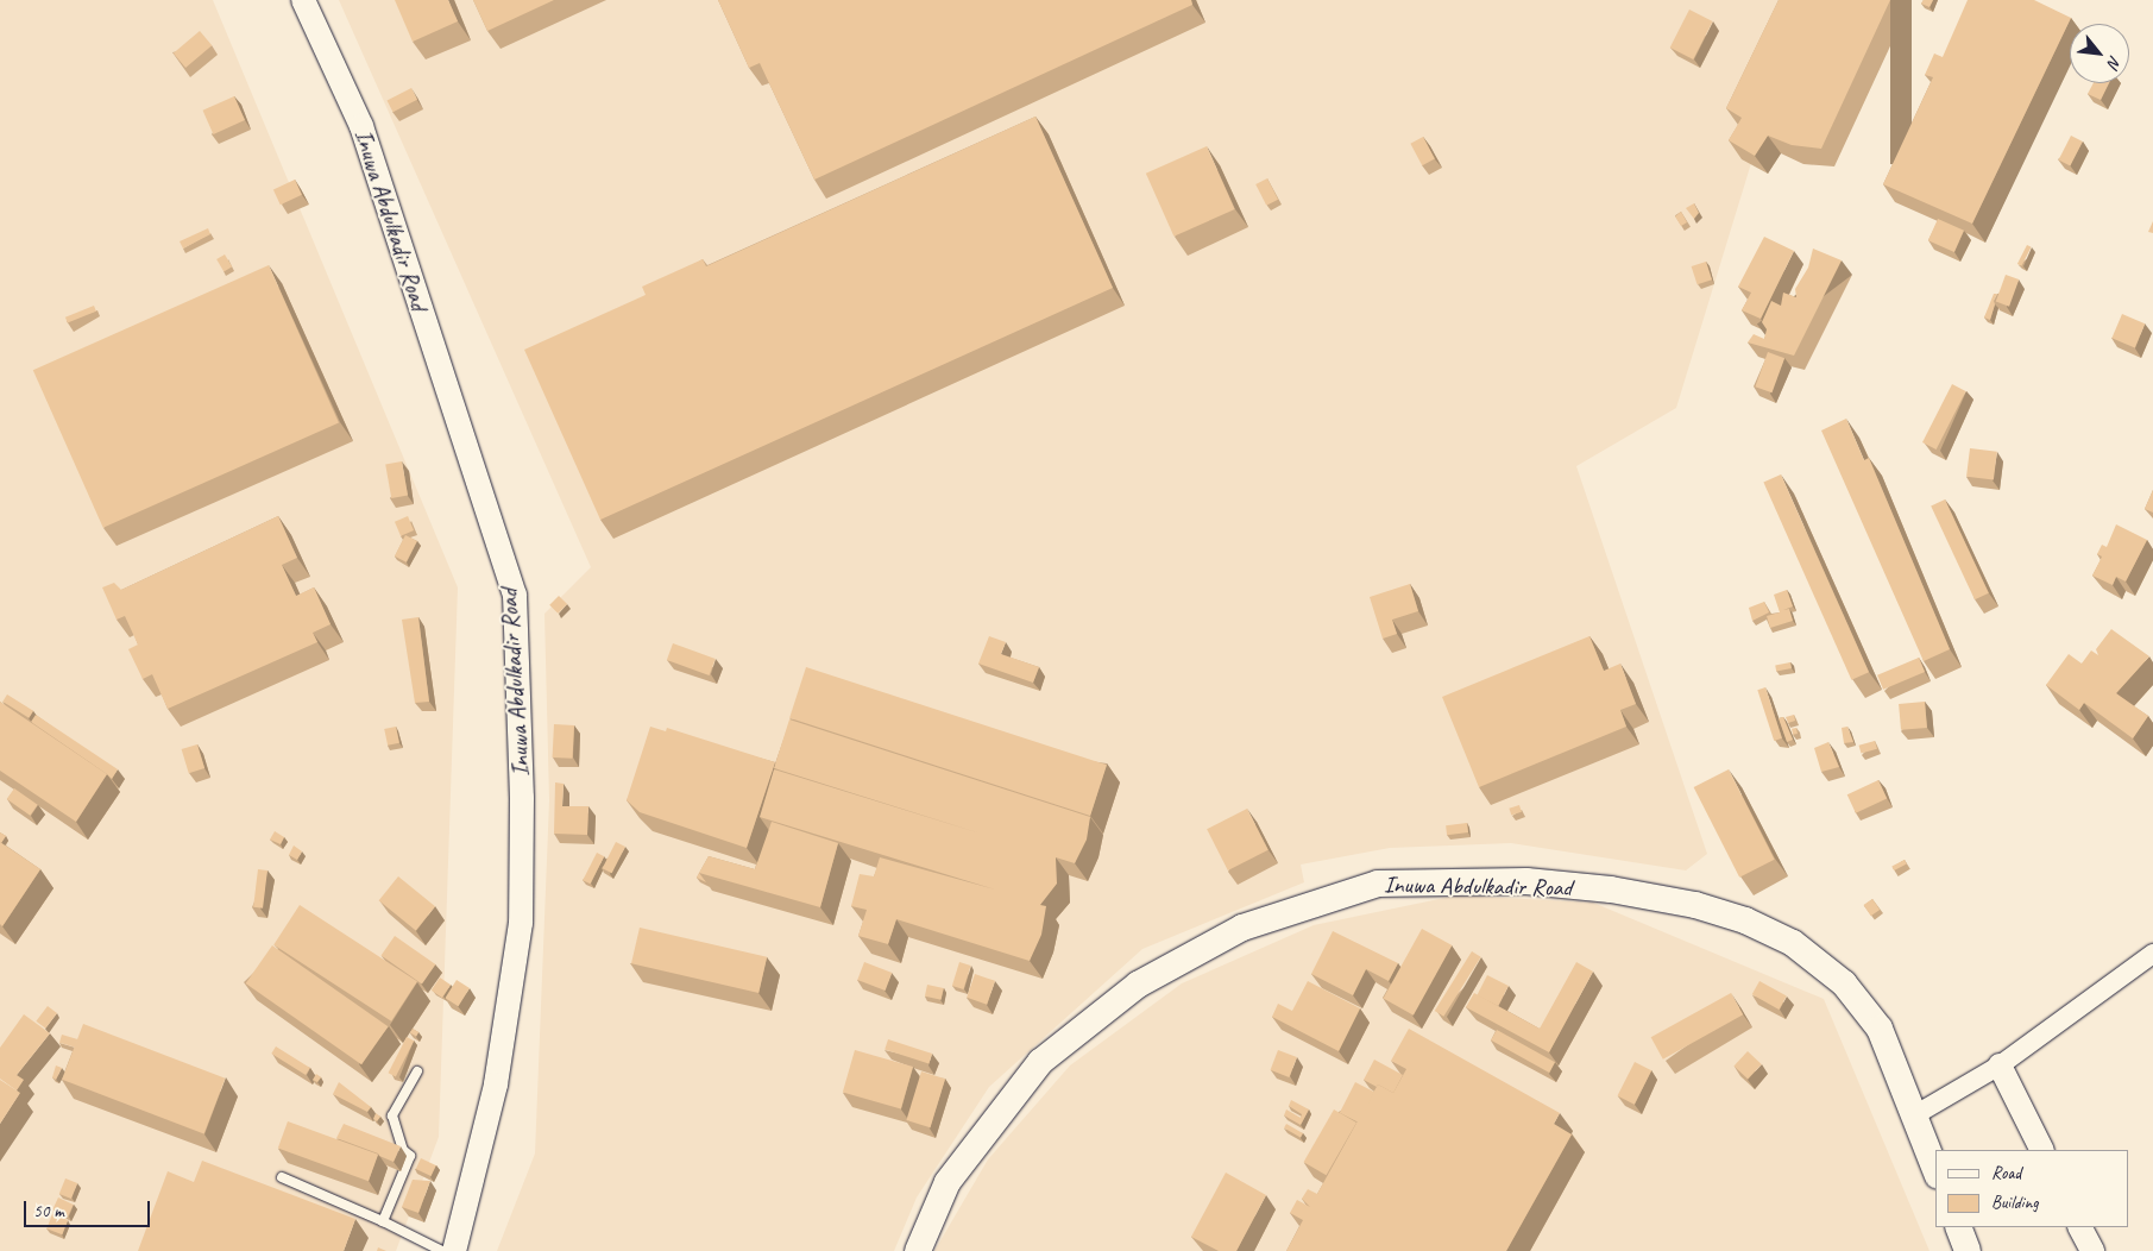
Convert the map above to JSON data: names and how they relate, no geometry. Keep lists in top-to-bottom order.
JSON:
{
  "streets": {
    "main road": ["Inuwa Abdulkadir Road"]
  },
  "legend": ["Road", "Building"],
  "scale_bar": "50 m",
  "north": "bottom right"
}
